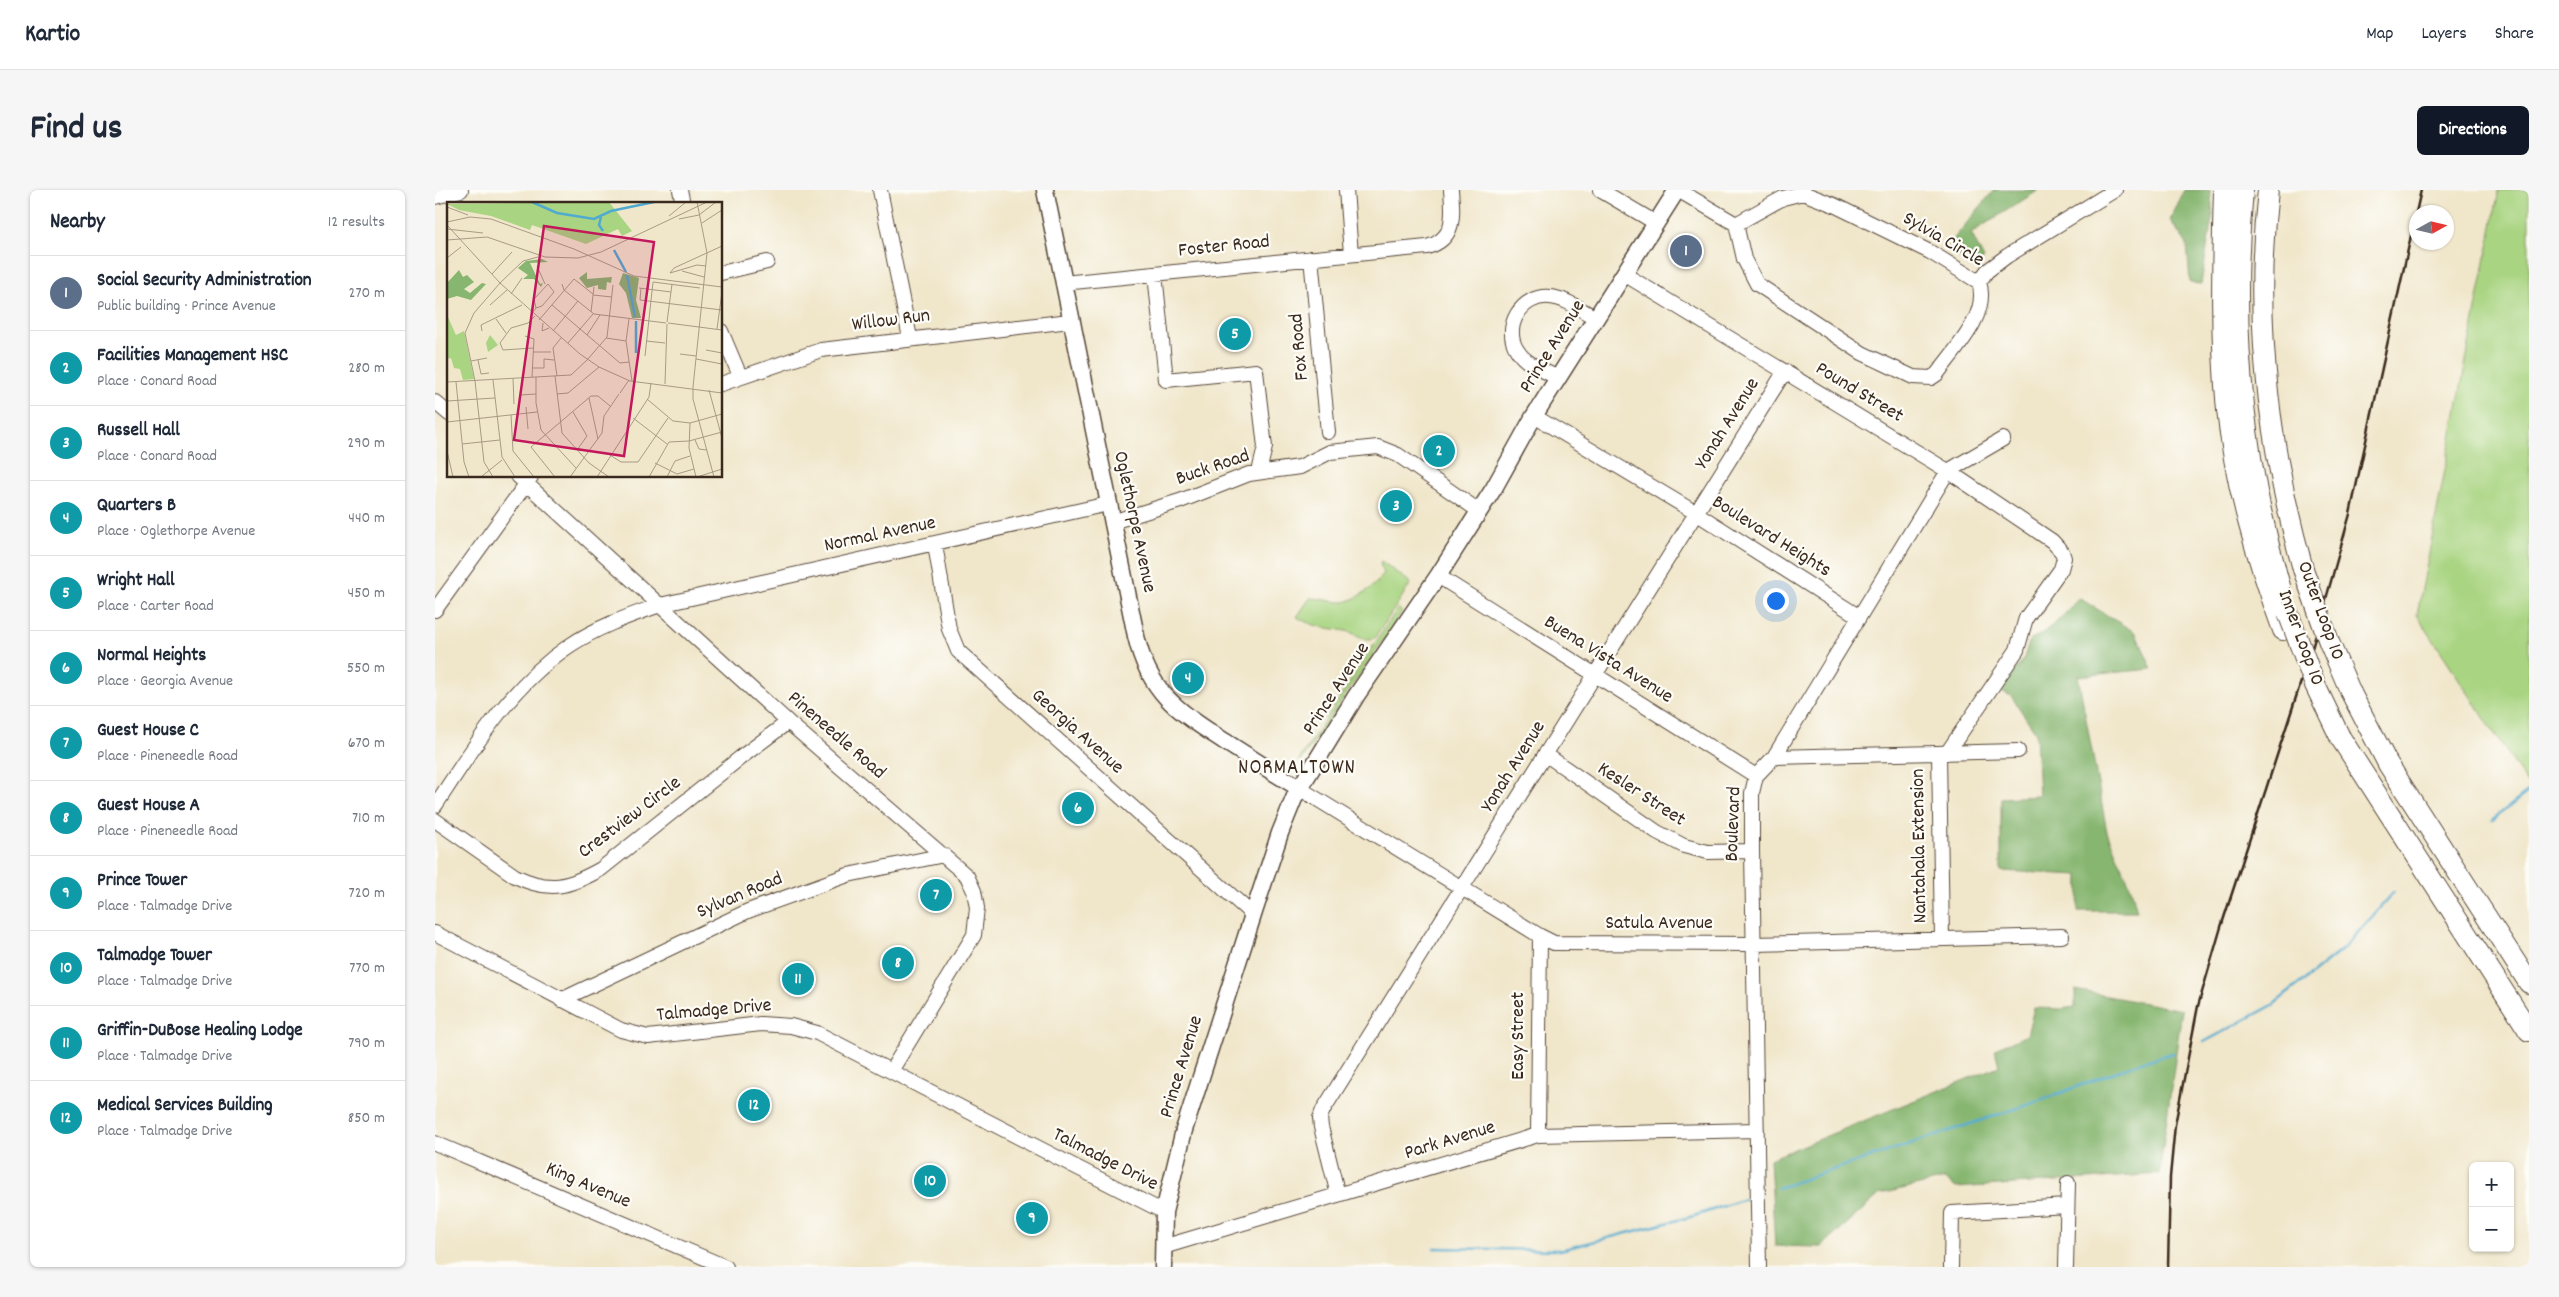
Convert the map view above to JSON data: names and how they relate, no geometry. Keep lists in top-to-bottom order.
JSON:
{
  "streets": {
    "highway": ["Outer Loop 10", "Inner Loop 10"],
    "main road": ["Prince Avenue", "Oglethorpe Avenue"],
    "street": [
      "Sylvia Circle",
      "Foster Road",
      "Willow Run",
      "Fox Road",
      "Pound Street",
      "Yonah Avenue",
      "Buck Road",
      "Normal Avenue",
      "Boulevard Heights",
      "Buena Vista Avenue",
      "Georgia Avenue",
      "Pineneedle Road",
      "Kesler Street",
      "Crestview Circle",
      "Boulevard",
      "Nantahala Extension",
      "Sylvan Road",
      "Satula Avenue",
      "Talmadge Drive",
      "Easy Street",
      "Park Avenue",
      "King Avenue"
    ]
  },
  "crossings": [
    ["Foster Road", "Fox Road"],
    ["Foster Road", "Oglethorpe Avenue"],
    ["Willow Run", "Oglethorpe Avenue"],
    ["Prince Avenue", "Pound Street"],
    ["Prince Avenue", "Buck Road"],
    ["Prince Avenue", "Oglethorpe Avenue"],
    ["Prince Avenue", "Boulevard Heights"],
    ["Prince Avenue", "Buena Vista Avenue"],
    ["Prince Avenue", "Georgia Avenue"],
    ["Prince Avenue", "Satula Avenue"],
    ["Prince Avenue", "Talmadge Drive"],
    ["Prince Avenue", "Park Avenue"],
    ["Pound Street", "Yonah Avenue"],
    ["Pound Street", "Boulevard"],
    ["Pound Street", "Nantahala Extension"],
    ["Yonah Avenue", "Boulevard Heights"],
    ["Yonah Avenue", "Buena Vista Avenue"],
    ["Yonah Avenue", "Kesler Street"],
    ["Yonah Avenue", "Satula Avenue"],
    ["Yonah Avenue", "Park Avenue"],
    ["Buck Road", "Oglethorpe Avenue"],
    ["Oglethorpe Avenue", "Normal Avenue"],
    ["Oglethorpe Avenue", "Satula Avenue"],
    ["Normal Avenue", "Georgia Avenue"],
    ["Normal Avenue", "Pineneedle Road"],
    ["Boulevard Heights", "Boulevard"],
    ["Buena Vista Avenue", "Boulevard"],
    ["Pineneedle Road", "Crestview Circle"],
    ["Pineneedle Road", "Sylvan Road"],
    ["Pineneedle Road", "Talmadge Drive"],
    ["Kesler Street", "Boulevard"],
    ["Boulevard", "Satula Avenue"],
    ["Boulevard", "Park Avenue"],
    ["Nantahala Extension", "Satula Avenue"],
    ["Sylvan Road", "Talmadge Drive"],
    ["Satula Avenue", "Easy Street"],
    ["Easy Street", "Park Avenue"]
  ],
  "districts": ["NORMALTOWN"],
  "north": "right",
  "page": {
    "header": "Kartio",
    "nav": ["Map", "Layers", "Share"],
    "title": "Find us",
    "buttons": "Directions",
    "heading": ["Nearby", "12 results"],
    "pins": [
      "1",
      "5",
      "2",
      "3",
      "4",
      "6",
      "7",
      "8",
      "11",
      "12",
      "10",
      "9"
    ],
    "list": [
      {
        "mark": "1",
        "name": "Social Security Administration",
        "note": "Public building · Prince Avenue",
        "value": "270 m"
      },
      {
        "mark": "2",
        "name": "Facilities Management HSC",
        "note": "Place · Conard Road",
        "value": "280 m"
      },
      {
        "mark": "3",
        "name": "Russell Hall",
        "note": "Place · Conard Road",
        "value": "290 m"
      },
      {
        "mark": "4",
        "name": "Quarters B",
        "note": "Place · Oglethorpe Avenue",
        "value": "440 m"
      },
      {
        "mark": "5",
        "name": "Wright Hall",
        "note": "Place · Carter Road",
        "value": "450 m"
      },
      {
        "mark": "6",
        "name": "Normal Heights",
        "note": "Place · Georgia Avenue",
        "value": "550 m"
      },
      {
        "mark": "7",
        "name": "Guest House C",
        "note": "Place · Pineneedle Road",
        "value": "670 m"
      },
      {
        "mark": "8",
        "name": "Guest House A",
        "note": "Place · Pineneedle Road",
        "value": "710 m"
      },
      {
        "mark": "9",
        "name": "Prince Tower",
        "note": "Place · Talmadge Drive",
        "value": "720 m"
      },
      {
        "mark": "10",
        "name": "Talmadge Tower",
        "note": "Place · Talmadge Drive",
        "value": "770 m"
      },
      {
        "mark": "11",
        "name": "Griffin-DuBose Healing Lodge",
        "note": "Place · Talmadge Drive",
        "value": "790 m"
      },
      {
        "mark": "12",
        "name": "Medical Services Building",
        "note": "Place · Talmadge Drive",
        "value": "850 m"
      }
    ],
    "map_buttons": ["+", "−"]
  }
}
